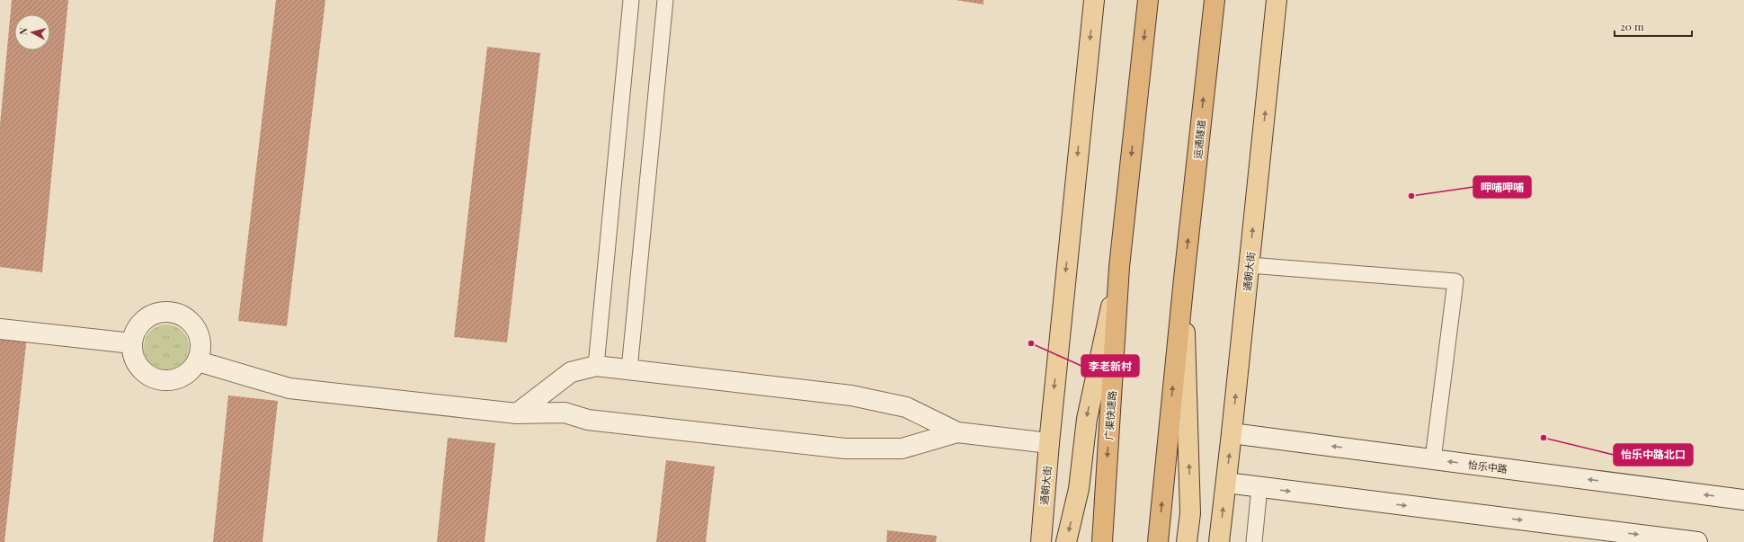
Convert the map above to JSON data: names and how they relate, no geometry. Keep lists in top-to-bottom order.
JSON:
{
  "streets": {
    "highway": ["运通隧道", "广渠快速路"],
    "main road": ["通朝大街"],
    "street": ["怡乐中路"]
  },
  "crossings": [
    ["通朝大街", "怡乐中路"]
  ],
  "places": ["呷哺呷哺", "李老新村", "怡乐中路北口"],
  "scale_bar": "20 m",
  "north": "left"
}
